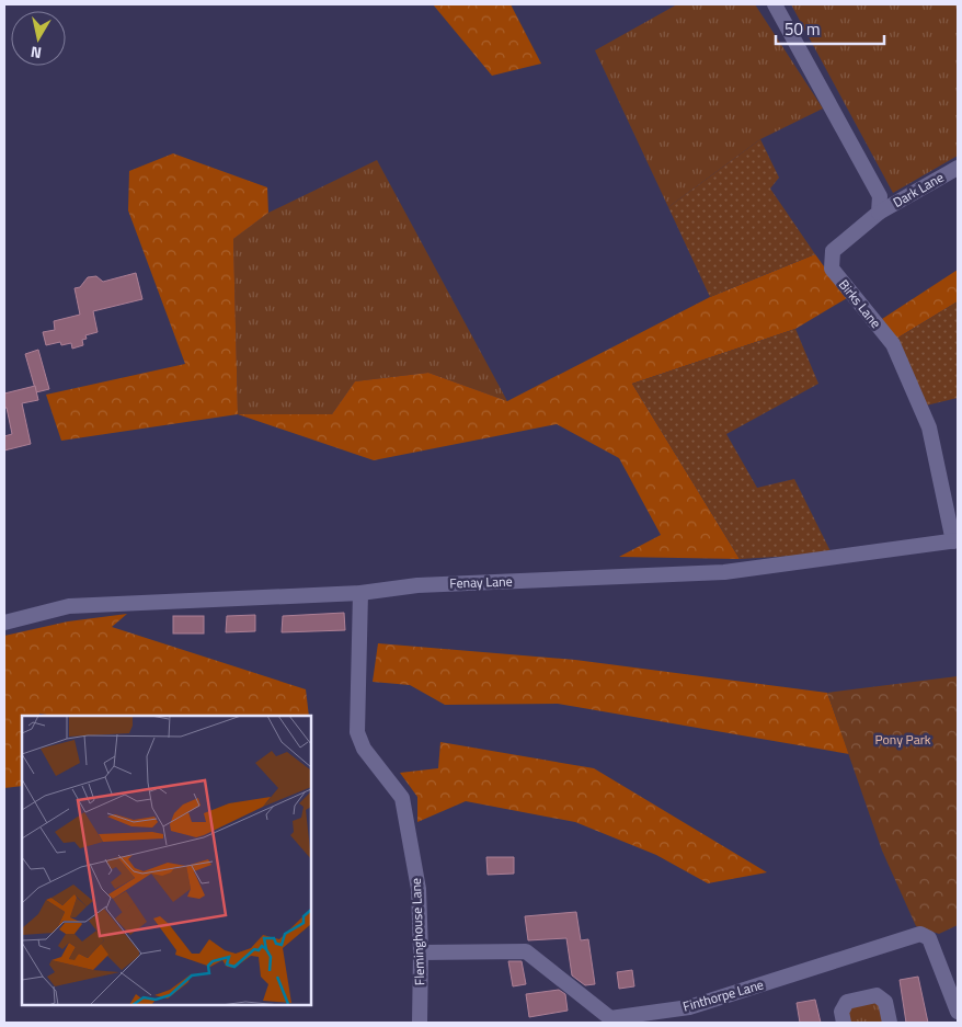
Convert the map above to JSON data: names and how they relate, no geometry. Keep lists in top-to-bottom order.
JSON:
{
  "streets": {
    "street": [
      "Dark Lane",
      "Birks Lane",
      "Fenay Lane",
      "Fleminghouse Lane",
      "Finthorpe Lane"
    ]
  },
  "crossings": [
    ["Dark Lane", "Birks Lane"],
    ["Birks Lane", "Fenay Lane"],
    ["Fenay Lane", "Fleminghouse Lane"],
    ["Fleminghouse Lane", "Finthorpe Lane"]
  ],
  "parks": ["Pony Park"],
  "scale_bar": "50 m",
  "north": "bottom"
}
